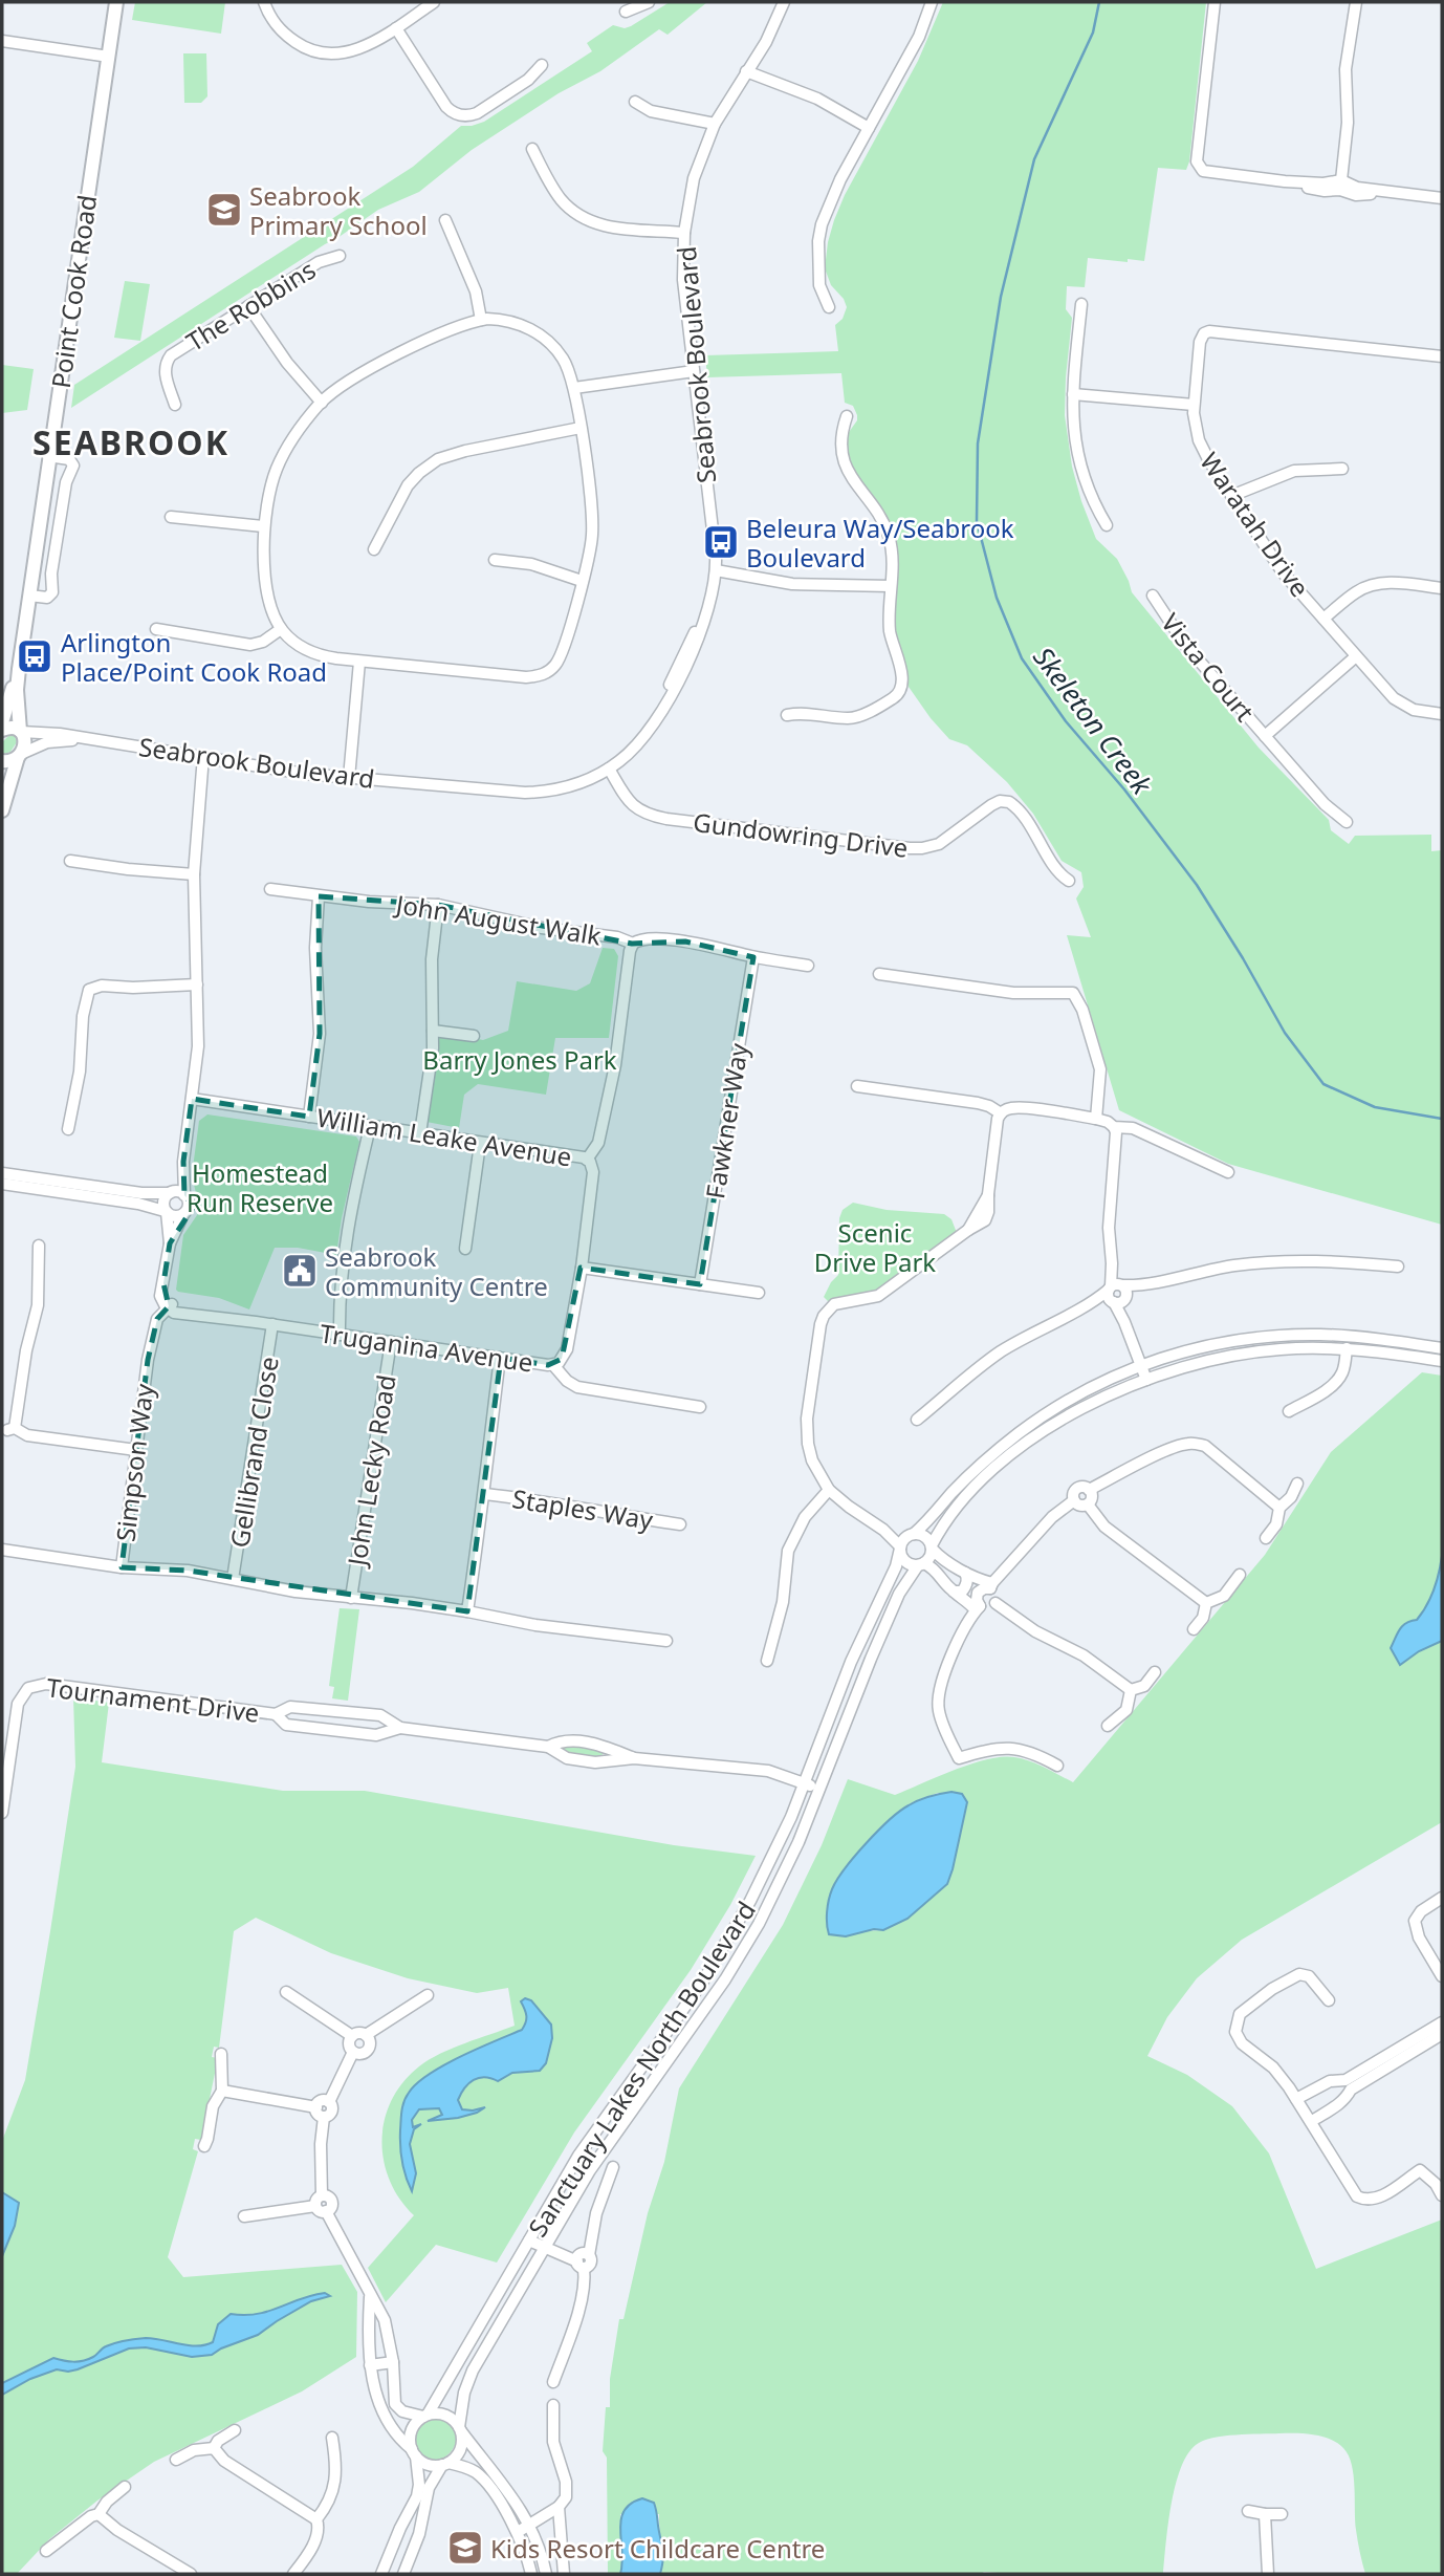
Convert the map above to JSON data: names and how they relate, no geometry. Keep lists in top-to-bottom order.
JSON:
{
  "streets": {
    "main road": ["Point Cook Road"],
    "street": [
      "The Robbins",
      "Seabrook Boulevard",
      "Waratah Drive",
      "Vista Court",
      "Gundowring Drive",
      "John August Walk",
      "Fawkner Way",
      "William Leake Avenue",
      "Truganina Avenue",
      "Gellibrand Close",
      "Simpson Way",
      "John Lecky Road",
      "Staples Way",
      "Tournament Drive",
      "Sanctuary Lakes North Boulevard"
    ]
  },
  "crossings": [
    ["Point Cook Road", "Seabrook Boulevard"],
    ["Seabrook Boulevard", "Gundowring Drive"],
    ["Waratah Drive", "Vista Court"],
    ["John August Walk", "Fawkner Way"],
    ["William Leake Avenue", "Truganina Avenue"],
    ["Truganina Avenue", "Gellibrand Close"],
    ["Truganina Avenue", "Simpson Way"],
    ["Truganina Avenue", "John Lecky Road"],
    ["Gellibrand Close", "Simpson Way"],
    ["Simpson Way", "John Lecky Road"],
    ["Tournament Drive", "Sanctuary Lakes North Boulevard"]
  ],
  "districts": ["SEABROOK"],
  "water": ["Skeleton Creek"],
  "parks": ["Barry Jones Park", "Homestead Run Reserve", "Scenic Drive Park"],
  "places": {
    "school or university": ["Seabrook Primary School", "Kids Resort Childcare Centre"],
    "bus stop": ["Beleura Way/Seabrook Boulevard", "Arlington Place/Point Cook Road"],
    "public building": ["Seabrook Community Centre"]
  }
}
